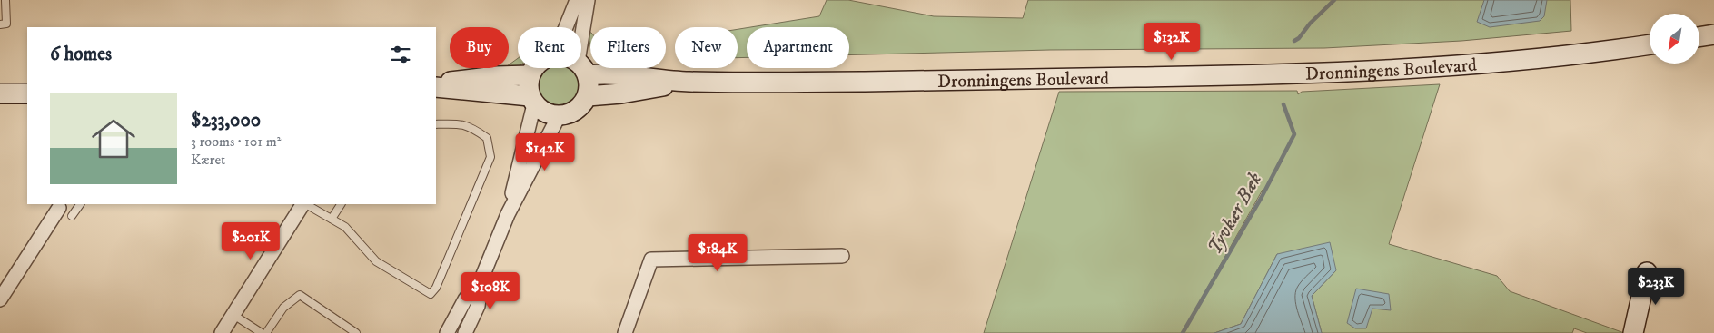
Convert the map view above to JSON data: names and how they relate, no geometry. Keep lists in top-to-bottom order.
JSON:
{
  "streets": {
    "main road": ["Dronningens Boulevard"]
  },
  "water": ["Tyvkær Bæk"],
  "north": "bottom left",
  "page": {
    "price": [
      "$132K",
      "$142K",
      "$201K",
      "$184K",
      "$233K",
      "$108K"
    ],
    "chip": [
      "Buy",
      "Rent",
      "Filters",
      "New",
      "Apartment"
    ],
    "heading": "6 homes",
    "list": [
      {
        "name": "$233,000",
        "note": "3 rooms · 101 m² · Kæret"
      }
    ]
  }
}
